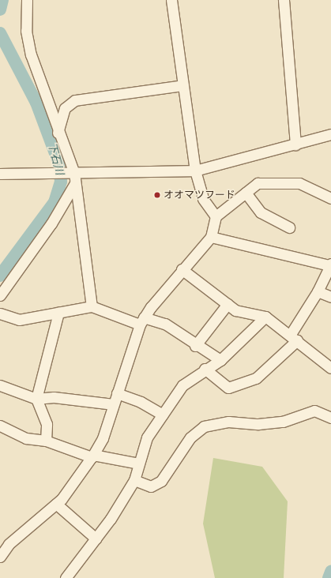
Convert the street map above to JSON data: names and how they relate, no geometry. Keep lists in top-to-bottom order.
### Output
{
  "water": ["下石川"],
  "places": ["オオマツフード"]
}
